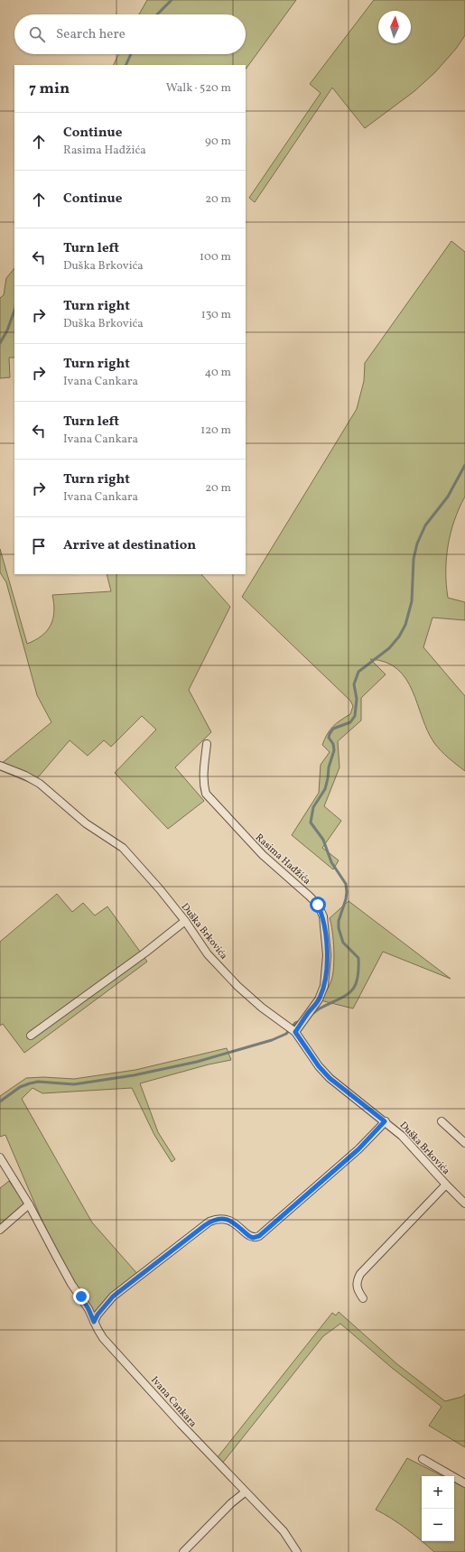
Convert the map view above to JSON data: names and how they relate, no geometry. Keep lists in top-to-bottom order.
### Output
{
  "streets": {
    "street": ["Rasima Hađžića", "Duška Brkovića", "Ivana Cankara"]
  },
  "crossings": [
    ["Rasima Hađžića", "Duška Brkovića"],
    ["Duška Brkovića", "Ivana Cankara"]
  ],
  "north": "top",
  "page": {
    "search": "Search here",
    "heading": ["7 min", "Walk · 520 m"],
    "list": [
      ["Continue", "Rasima Hađžića", "90 m"],
      ["Continue", "20 m"],
      ["Turn left", "Duška Brkovića", "100 m"],
      ["Turn right", "Duška Brkovića", "130 m"],
      ["Turn right", "Ivana Cankara", "40 m"],
      ["Turn left", "Ivana Cankara", "120 m"],
      ["Turn right", "Ivana Cankara", "20 m"],
      "Arrive at destination"
    ],
    "map_buttons": ["+", "−"]
  }
}
